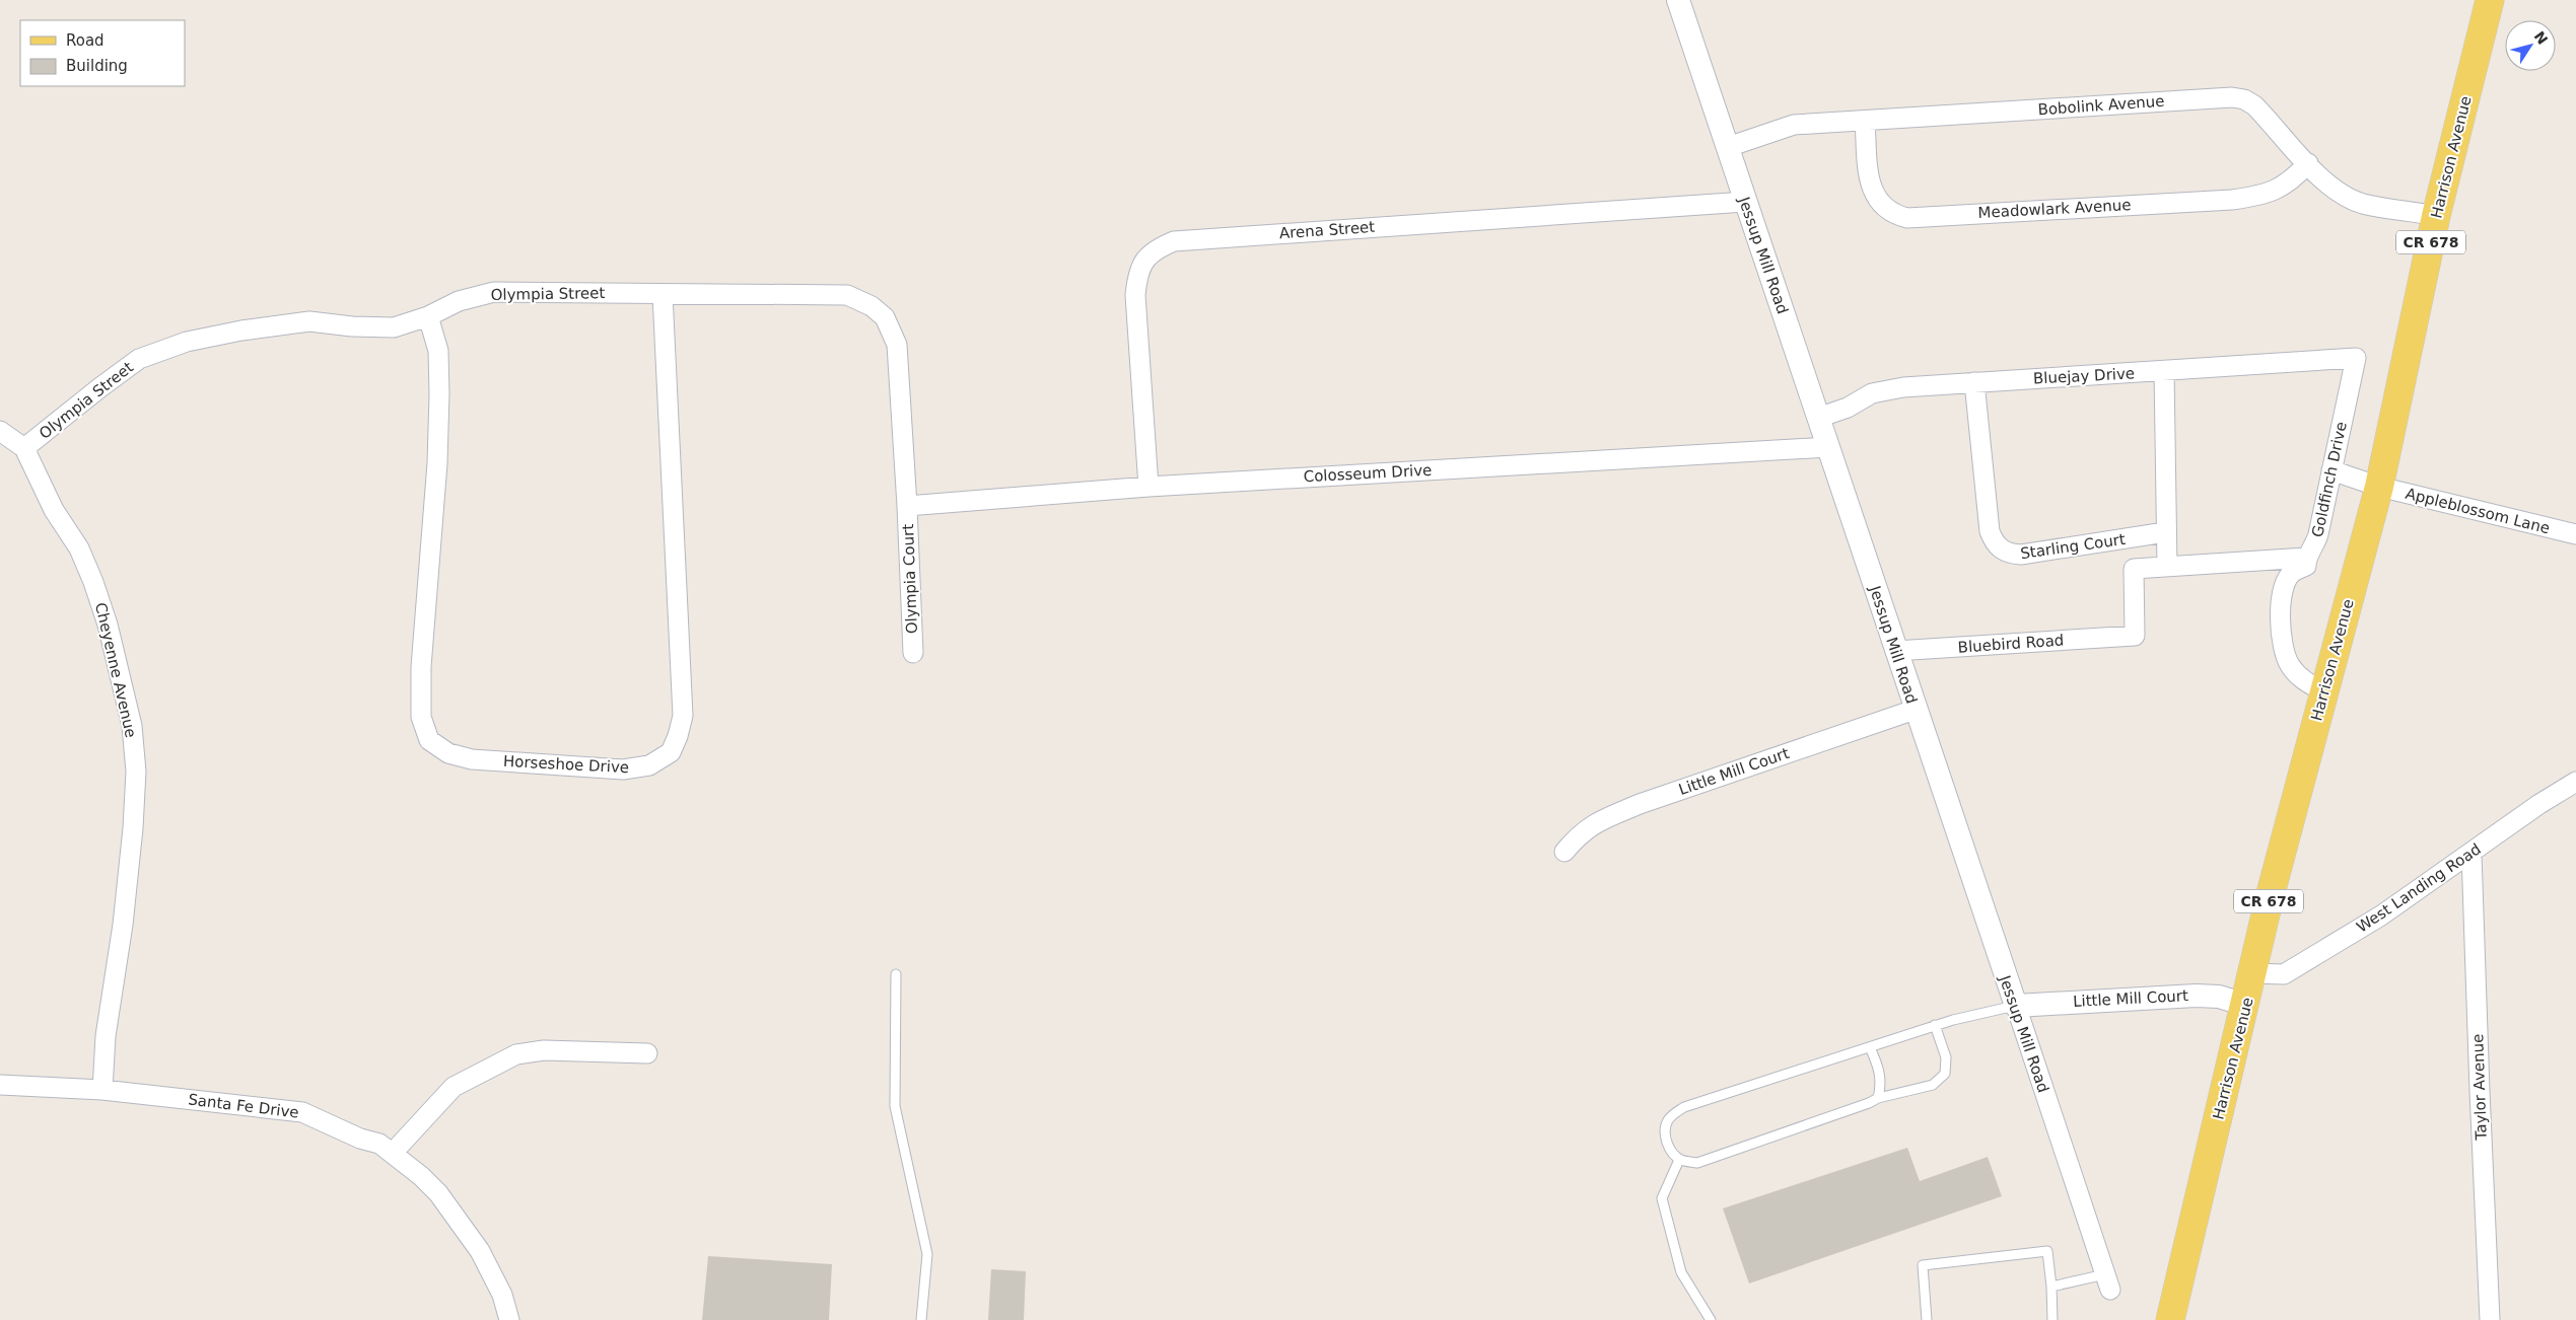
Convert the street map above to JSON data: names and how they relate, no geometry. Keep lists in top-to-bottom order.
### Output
{
  "streets": {
    "main road": ["Harrison Avenue", "CR 678"],
    "street": [
      "Bobolink Avenue",
      "Meadowlark Avenue",
      "Arena Street",
      "Jessup Mill Road",
      "Olympia Street",
      "Bluejay Drive",
      "Colosseum Drive",
      "Goldfinch Drive",
      "Appleblossom Lane",
      "Starling Court",
      "Olympia Court",
      "Bluebird Road",
      "Cheyenne Avenue",
      "Horseshoe Drive",
      "Little Mill Court",
      "West Landing Road",
      "Taylor Avenue",
      "Santa Fe Drive"
    ]
  },
  "crossings": [
    ["Bobolink Avenue", "Harrison Avenue"],
    ["Bobolink Avenue", "Meadowlark Avenue"],
    ["Bobolink Avenue", "Jessup Mill Road"],
    ["Harrison Avenue", "Goldfinch Drive"],
    ["Harrison Avenue", "Appleblossom Lane"],
    ["Harrison Avenue", "Little Mill Court"],
    ["Harrison Avenue", "West Landing Road"],
    ["Arena Street", "Jessup Mill Road"],
    ["Arena Street", "Colosseum Drive"],
    ["Jessup Mill Road", "Bluejay Drive"],
    ["Jessup Mill Road", "Colosseum Drive"],
    ["Jessup Mill Road", "Bluebird Road"],
    ["Jessup Mill Road", "Little Mill Court"],
    ["Olympia Street", "Colosseum Drive"],
    ["Olympia Street", "Olympia Court"],
    ["Olympia Street", "Cheyenne Avenue"],
    ["Olympia Street", "Horseshoe Drive"],
    ["Bluejay Drive", "Goldfinch Drive"],
    ["Bluejay Drive", "Starling Court"],
    ["Colosseum Drive", "Olympia Court"],
    ["Goldfinch Drive", "Appleblossom Lane"],
    ["Goldfinch Drive", "Starling Court"],
    ["Starling Court", "Bluebird Road"],
    ["Cheyenne Avenue", "Santa Fe Drive"],
    ["West Landing Road", "Taylor Avenue"]
  ],
  "legend": ["Road", "Building"],
  "north": "top right"
}
